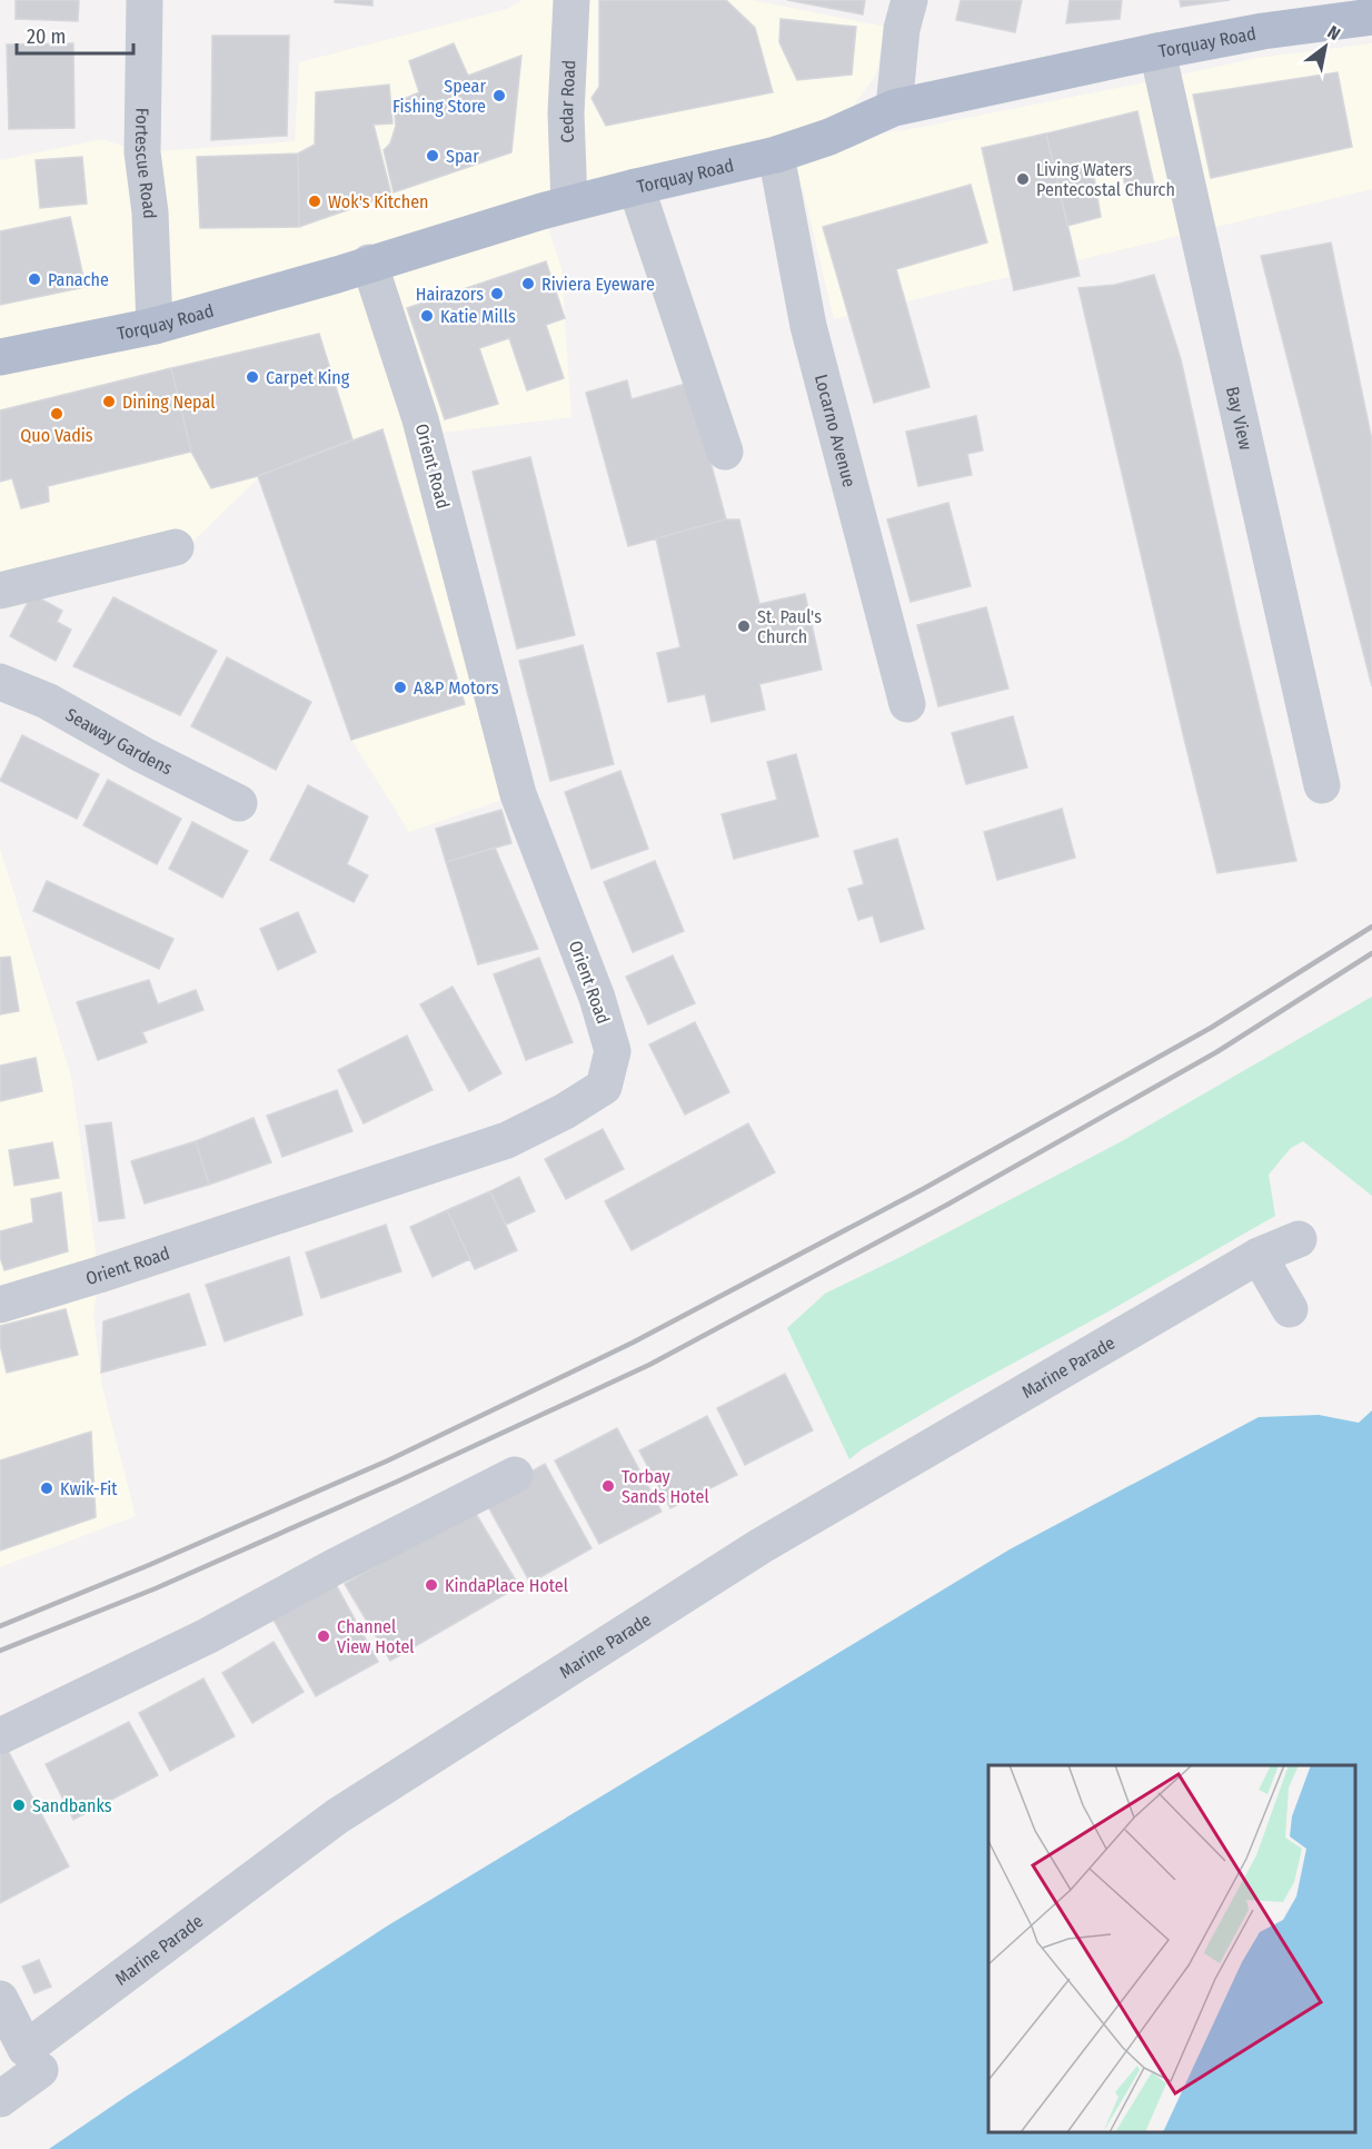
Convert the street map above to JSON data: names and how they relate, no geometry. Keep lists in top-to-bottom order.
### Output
{
  "streets": {
    "main road": ["Torquay Road"],
    "street": [
      "Cedar Road",
      "Fortescue Road",
      "Bay View",
      "Locarno Avenue",
      "Orient Road",
      "Seaway Gardens",
      "Marine Parade"
    ]
  },
  "crossings": [
    ["Torquay Road", "Cedar Road"],
    ["Torquay Road", "Fortescue Road"],
    ["Torquay Road", "Bay View"],
    ["Torquay Road", "Locarno Avenue"],
    ["Torquay Road", "Orient Road"]
  ],
  "places": [
    "Spear Fishing Store",
    "Spar",
    "Living Waters Pentecostal Church",
    "Wok's Kitchen",
    "Panache",
    "Riviera Eyeware",
    "Hairazors",
    "Katie Mills",
    "Carpet King",
    "Dining Nepal",
    "Quo Vadis",
    "St. Paul's Church",
    "A&P Motors",
    "Torbay Sands Hotel",
    "Kwik-Fit",
    "KindaPlace Hotel",
    "Channel View Hotel",
    "Sandbanks"
  ],
  "scale_bar": "20 m",
  "north": "top right"
}
